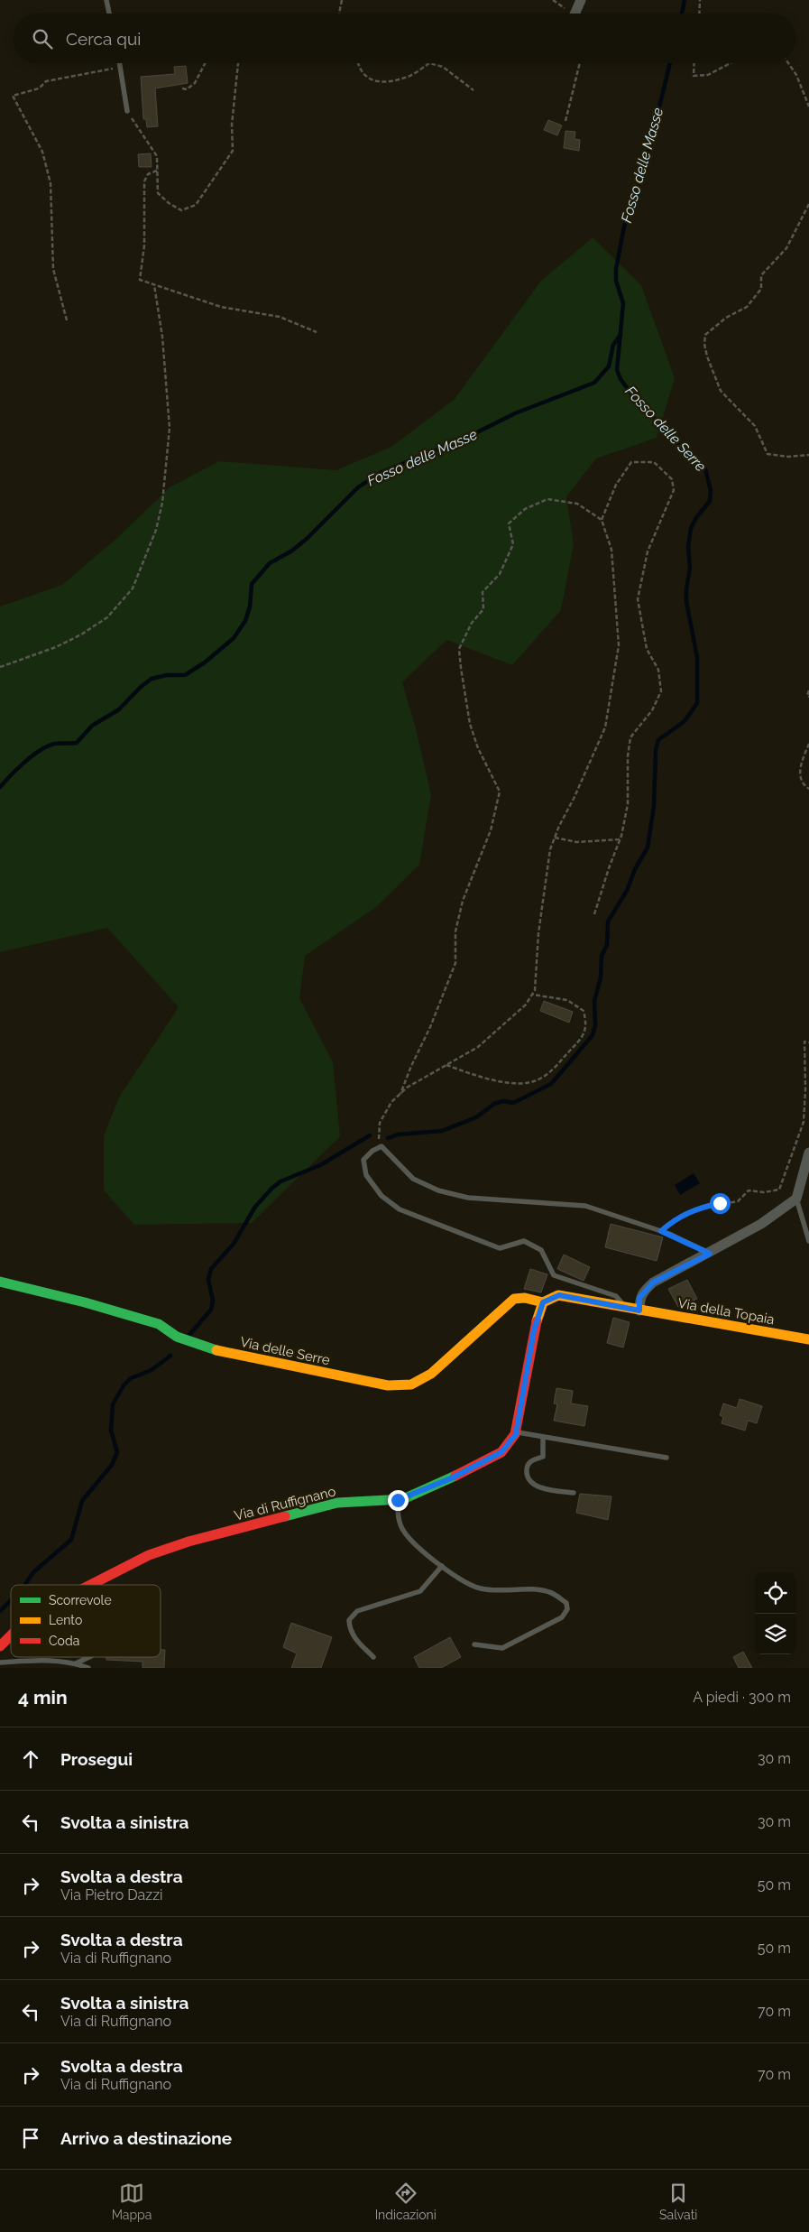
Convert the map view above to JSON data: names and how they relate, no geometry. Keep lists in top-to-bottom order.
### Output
{
  "streets": {
    "street": ["Via della Topaia", "Via delle Serre", "Via di Ruffignano"]
  },
  "crossings": [
    ["Via delle Serre", "Via di Ruffignano"]
  ],
  "water": ["Fosso delle Masse", "Fosso delle Serre"],
  "legend": ["Scorrevole", "Lento", "Coda"],
  "page": {
    "search": "Cerca qui",
    "heading": ["4 min", "A piedi · 300 m"],
    "list": [
      ["Prosegui", "30 m"],
      ["Svolta a sinistra", "30 m"],
      ["Svolta a destra", "Via Pietro Dazzi", "50 m"],
      ["Svolta a destra", "Via di Ruffignano", "50 m"],
      ["Svolta a sinistra", "Via di Ruffignano", "70 m"],
      ["Svolta a destra", "Via di Ruffignano", "70 m"],
      "Arrivo a destinazione"
    ],
    "nav": ["Mappa", "Indicazioni", "Salvati"]
  }
}
